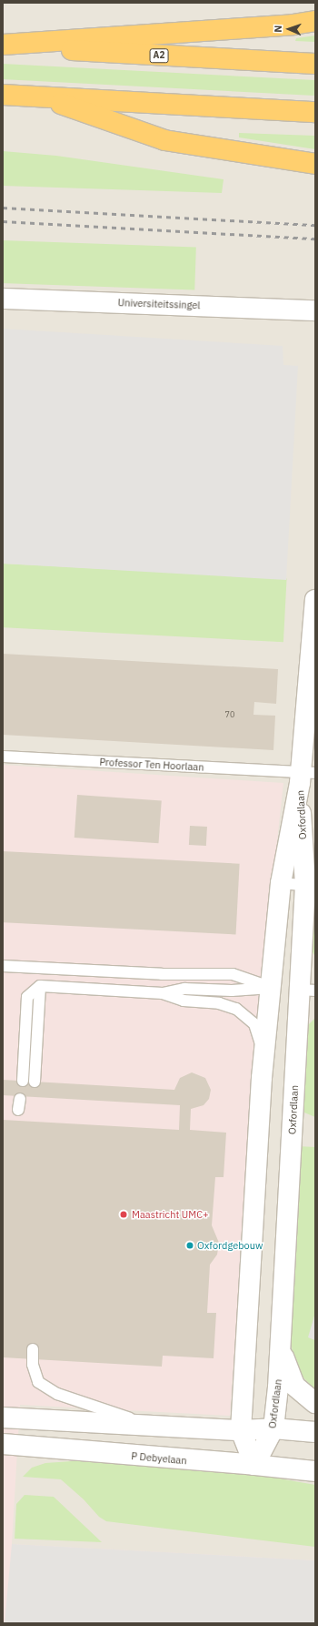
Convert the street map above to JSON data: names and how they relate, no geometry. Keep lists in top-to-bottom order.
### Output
{
  "streets": {
    "highway": ["A2"],
    "street": ["Universiteitssingel", "Oxfordlaan", "P Debyelaan"],
    "lane": ["Professor Ten Hoorlaan"]
  },
  "crossings": [
    ["Professor Ten Hoorlaan", "Oxfordlaan"],
    ["Oxfordlaan", "P Debyelaan"]
  ],
  "places": ["Maastricht UMC+", "Oxfordgebouw"],
  "house_numbers": ["70"],
  "north": "left"
}
